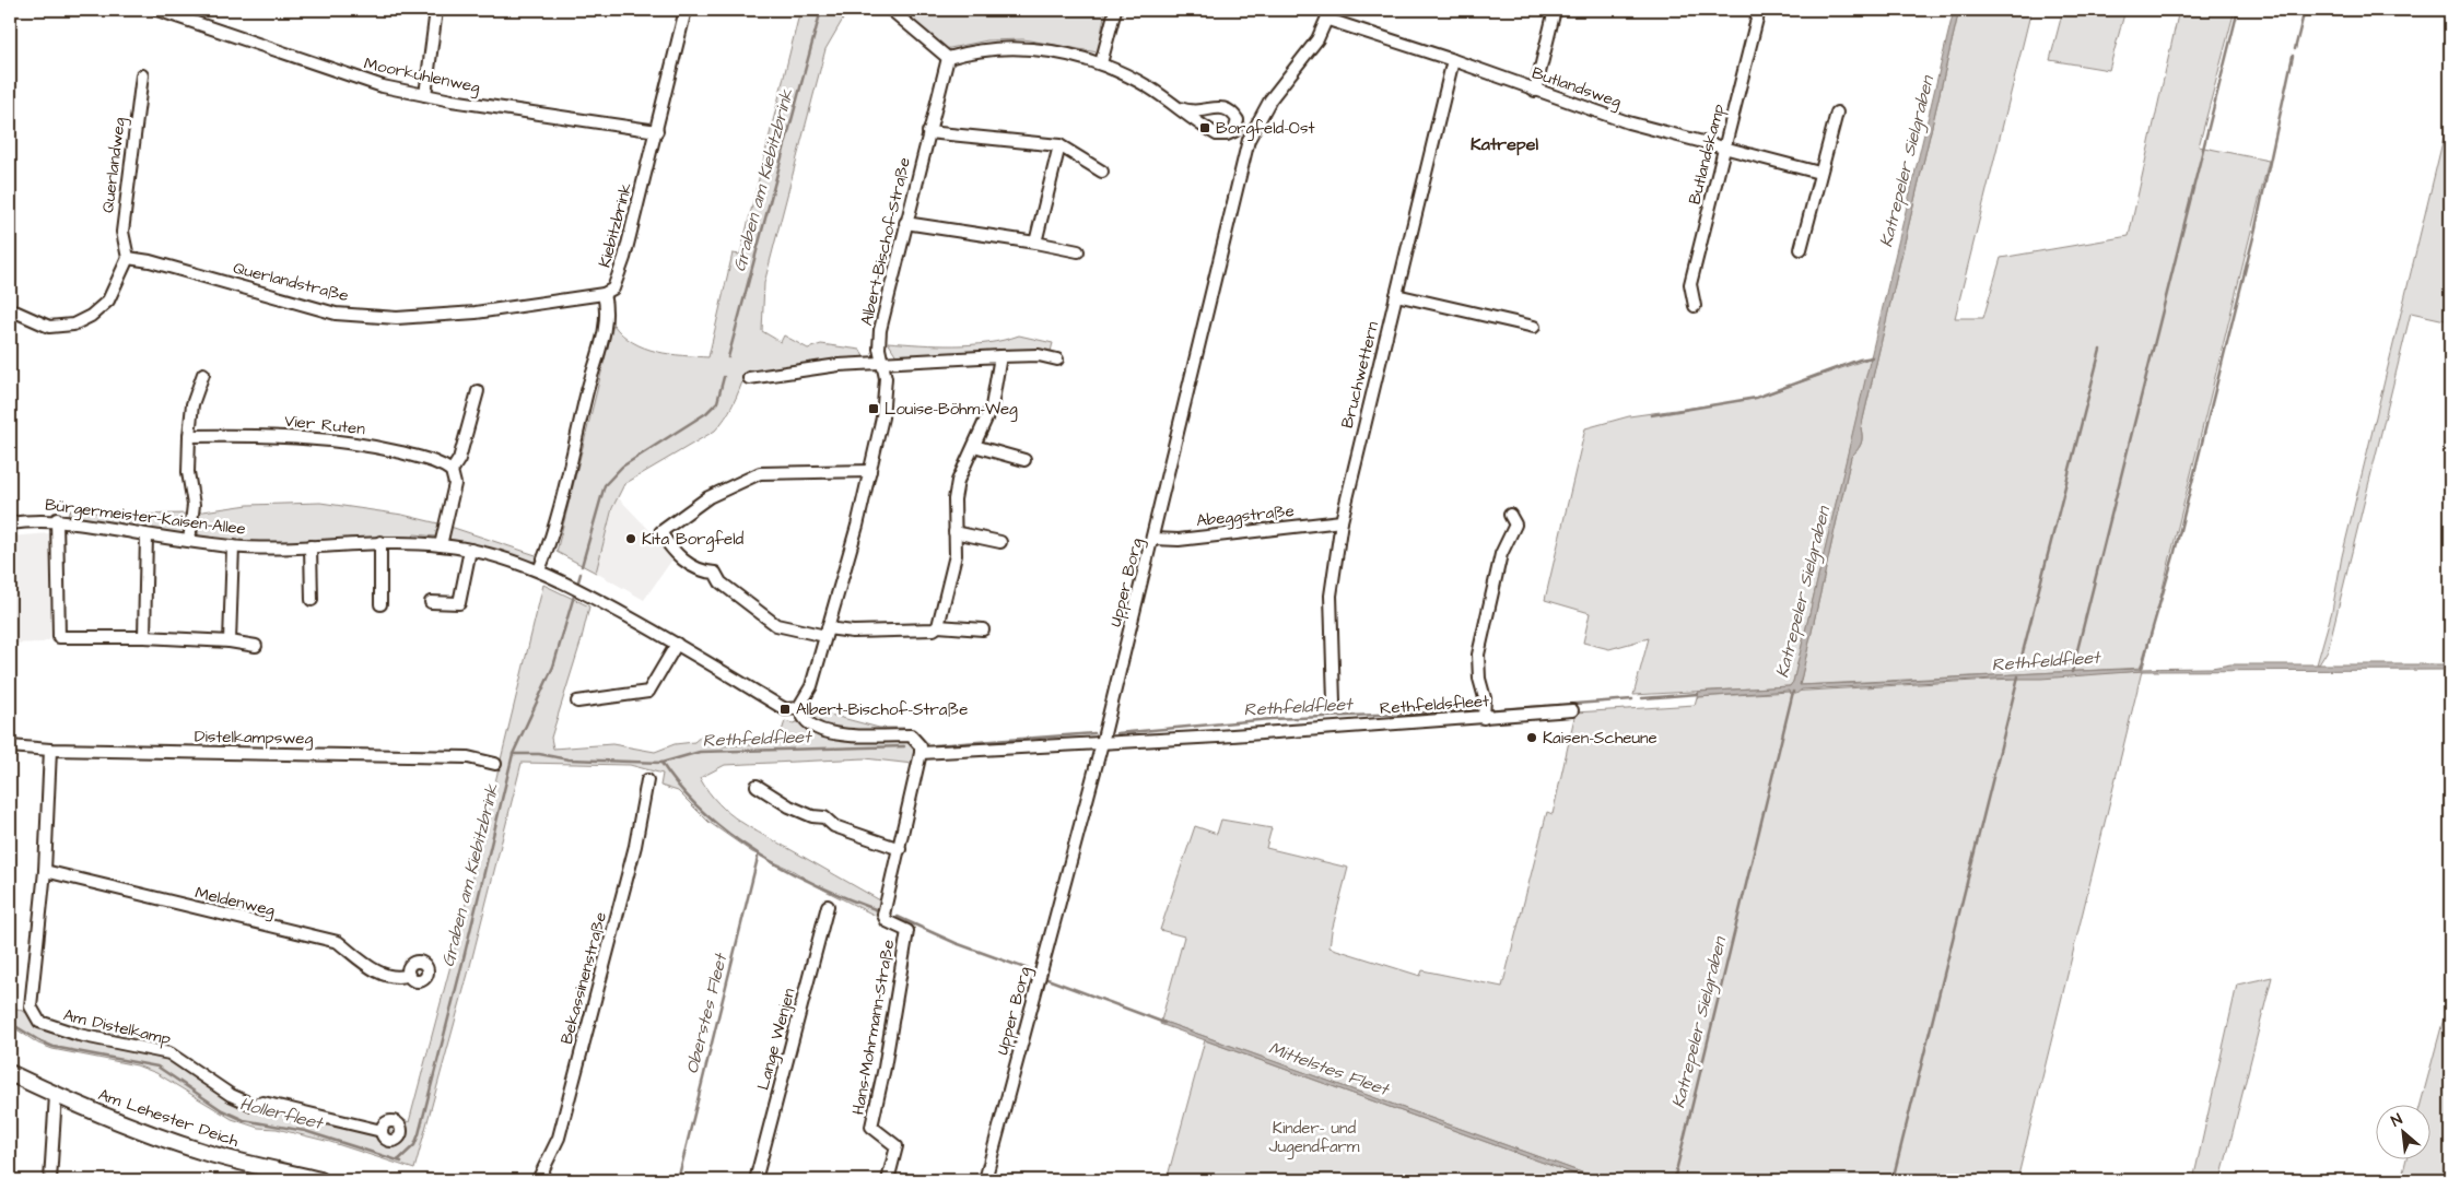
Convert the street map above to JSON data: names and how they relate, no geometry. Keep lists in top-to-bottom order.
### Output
{
  "streets": {
    "street": [
      "Moorkuhlenweg",
      "Butlandsweg",
      "Butlandskamp",
      "Querlandweg",
      "Kiebitzbrink",
      "Albert-Bischof-Straße",
      "Querlandstraße",
      "Bruchwettern",
      "Vier Ruten",
      "Abeggstraße",
      "Bürgermeister-Kaisen-Allee",
      "Upper Borg",
      "Rethfeldsfleet",
      "Distelkampsweg",
      "Meldenweg",
      "Bekassinenstraße",
      "Am Distelkamp",
      "Hans-Mohrmann-Straße",
      "Lange Wenjen",
      "Am Lehester Deich"
    ]
  },
  "crossings": [
    ["Moorkuhlenweg", "Kiebitzbrink"],
    ["Butlandsweg", "Butlandskamp"],
    ["Butlandsweg", "Bruchwettern"],
    ["Butlandsweg", "Upper Borg"],
    ["Querlandweg", "Querlandstraße"],
    ["Kiebitzbrink", "Querlandstraße"],
    ["Albert-Bischof-Straße", "Bürgermeister-Kaisen-Allee"],
    ["Bruchwettern", "Abeggstraße"],
    ["Abeggstraße", "Upper Borg"],
    ["Upper Borg", "Rethfeldsfleet"],
    ["Distelkampsweg", "Am Distelkamp"],
    ["Meldenweg", "Am Distelkamp"]
  ],
  "districts": ["Katrepel"],
  "water": [
    "Katrepeler Sielgraben",
    "Graben am Kiebitzbrink",
    "Rethfeldfleet",
    "Oberstes Fleet",
    "Mittelstes Fleet",
    "Hollerfleet"
  ],
  "parks": ["Kinder- und Jugendfarm"],
  "places": {
    "transit": ["Borgfeld-Ost", "Louise-Böhm-Weg", "Albert-Bischof-Straße"],
    "other": ["Kita Borgfeld", "Kaisen-Scheune"]
  },
  "north": "top left"
}
